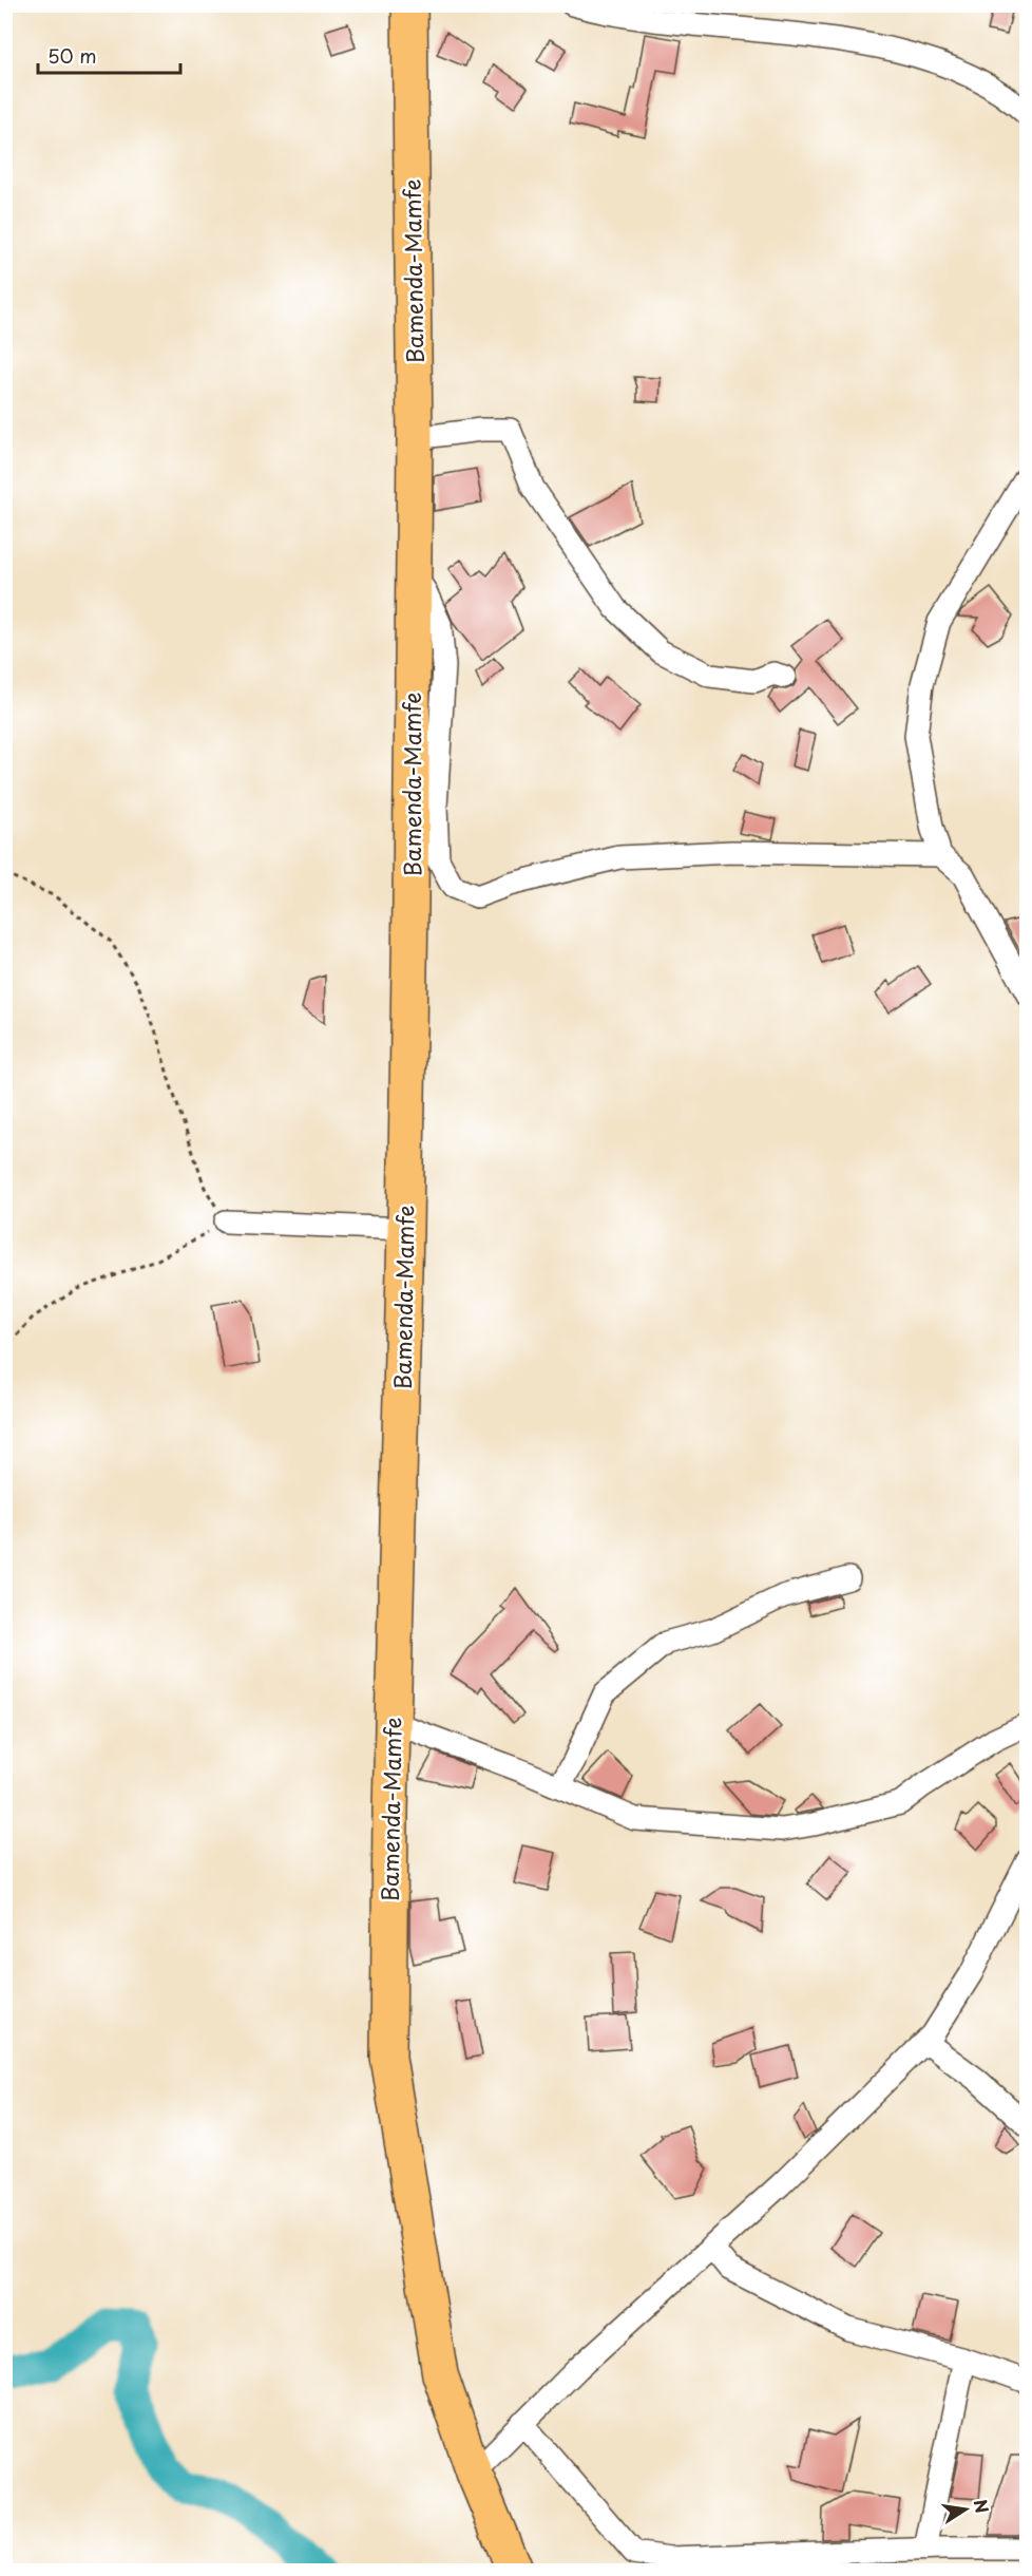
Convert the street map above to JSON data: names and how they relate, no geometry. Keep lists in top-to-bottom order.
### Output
{
  "streets": {
    "highway": ["Bamenda-Mamfe"]
  },
  "scale_bar": "50 m",
  "north": "right"
}
